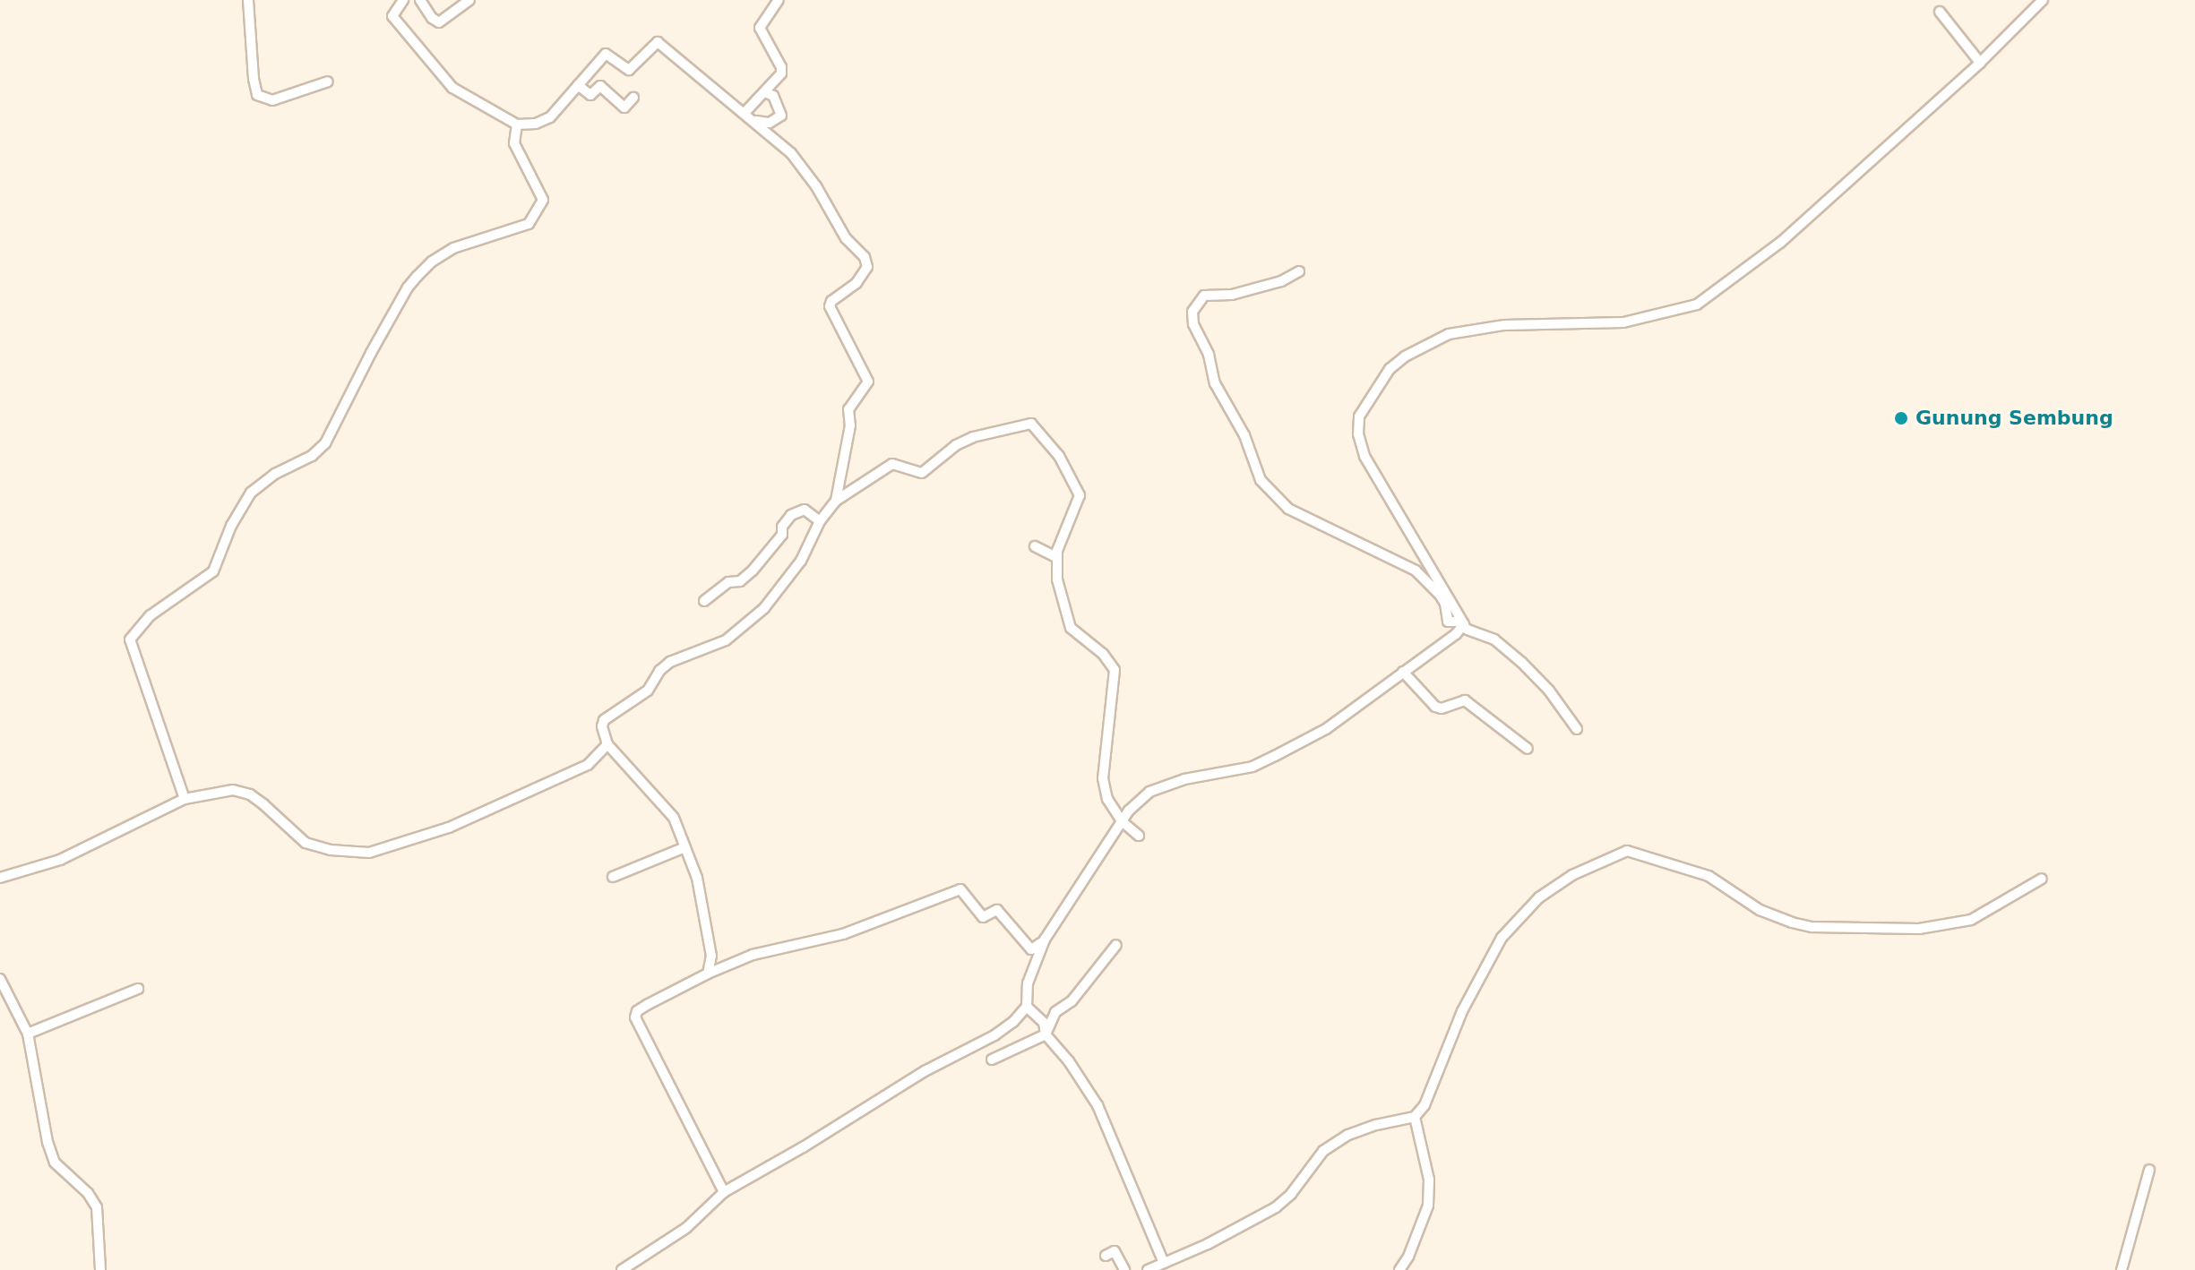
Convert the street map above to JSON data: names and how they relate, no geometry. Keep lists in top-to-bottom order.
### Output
{
  "places": ["Gunung Sembung"]
}
